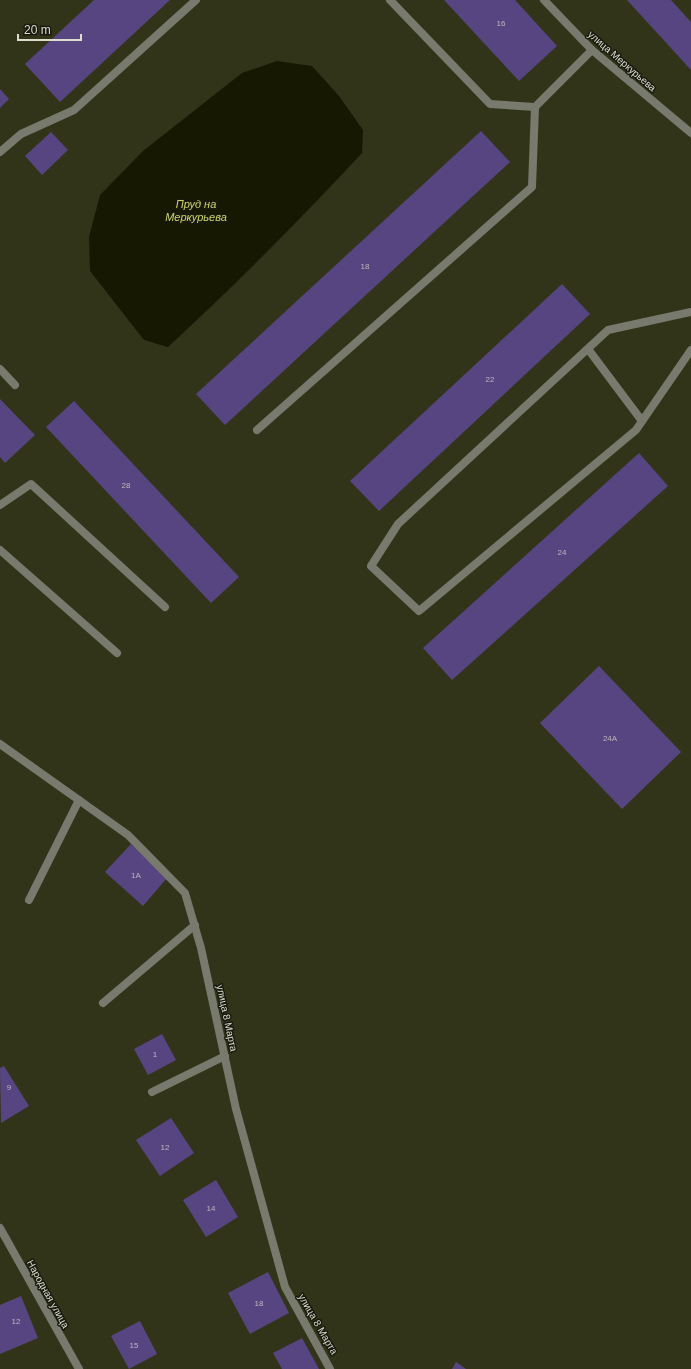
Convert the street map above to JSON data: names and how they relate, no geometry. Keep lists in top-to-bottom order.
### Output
{
  "streets": {
    "street": ["улица Меркурьева", "улица 8 Марта", "Народная улица"]
  },
  "water": ["Пруд на Меркурьева"],
  "house_numbers": [
    "16",
    "18",
    "22",
    "28",
    "24",
    "24А",
    "1А",
    "1",
    "9",
    "12",
    "14",
    "18",
    "12",
    "15"
  ],
  "scale_bar": "20 m"
}
